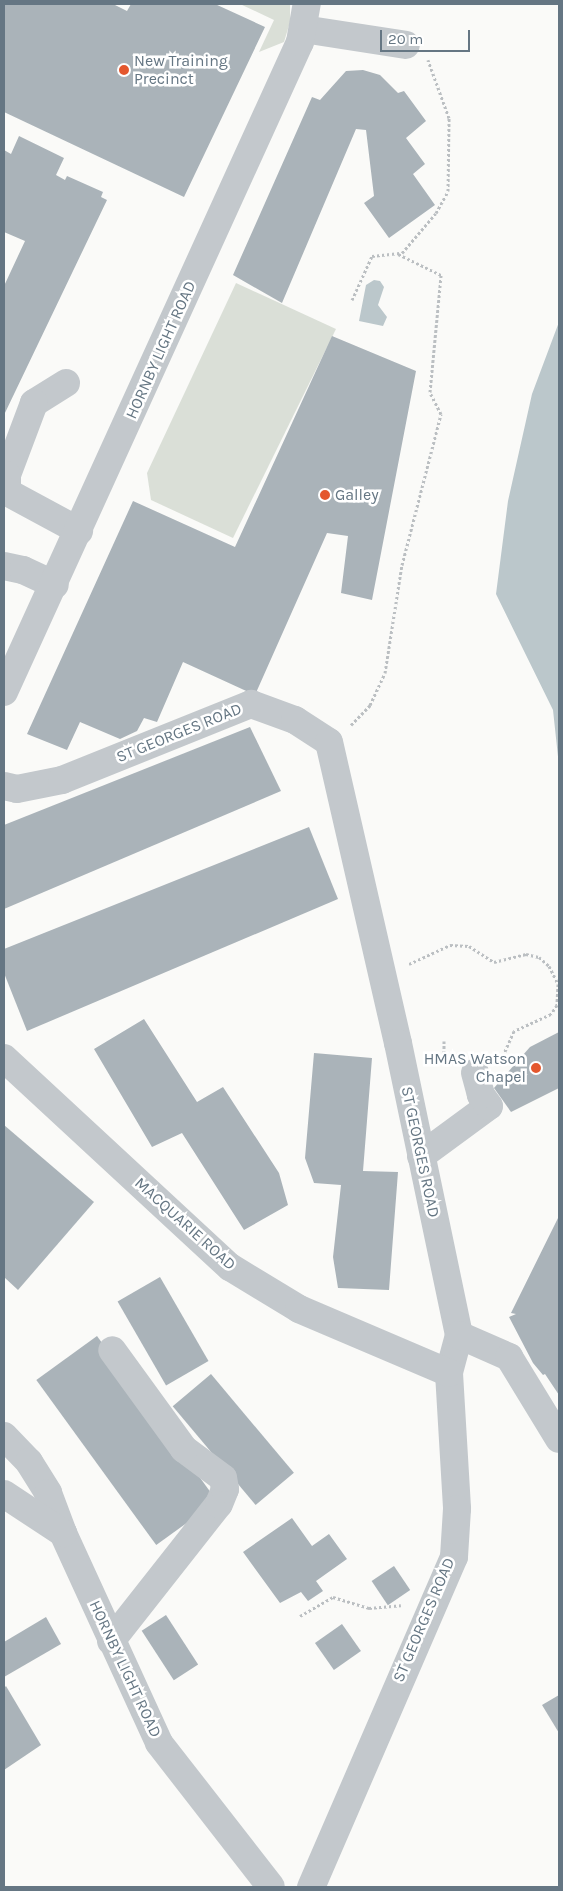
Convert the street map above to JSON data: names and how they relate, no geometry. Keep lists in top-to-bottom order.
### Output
{
  "streets": {
    "lane": ["HORNBY LIGHT ROAD", "ST GEORGES ROAD", "MACQUARIE ROAD"]
  },
  "crossings": [
    ["ST GEORGES ROAD", "MACQUARIE ROAD"]
  ],
  "places": ["New Training Precinct", "Galley", "HMAS Watson Chapel"],
  "scale_bar": "20 m"
}
